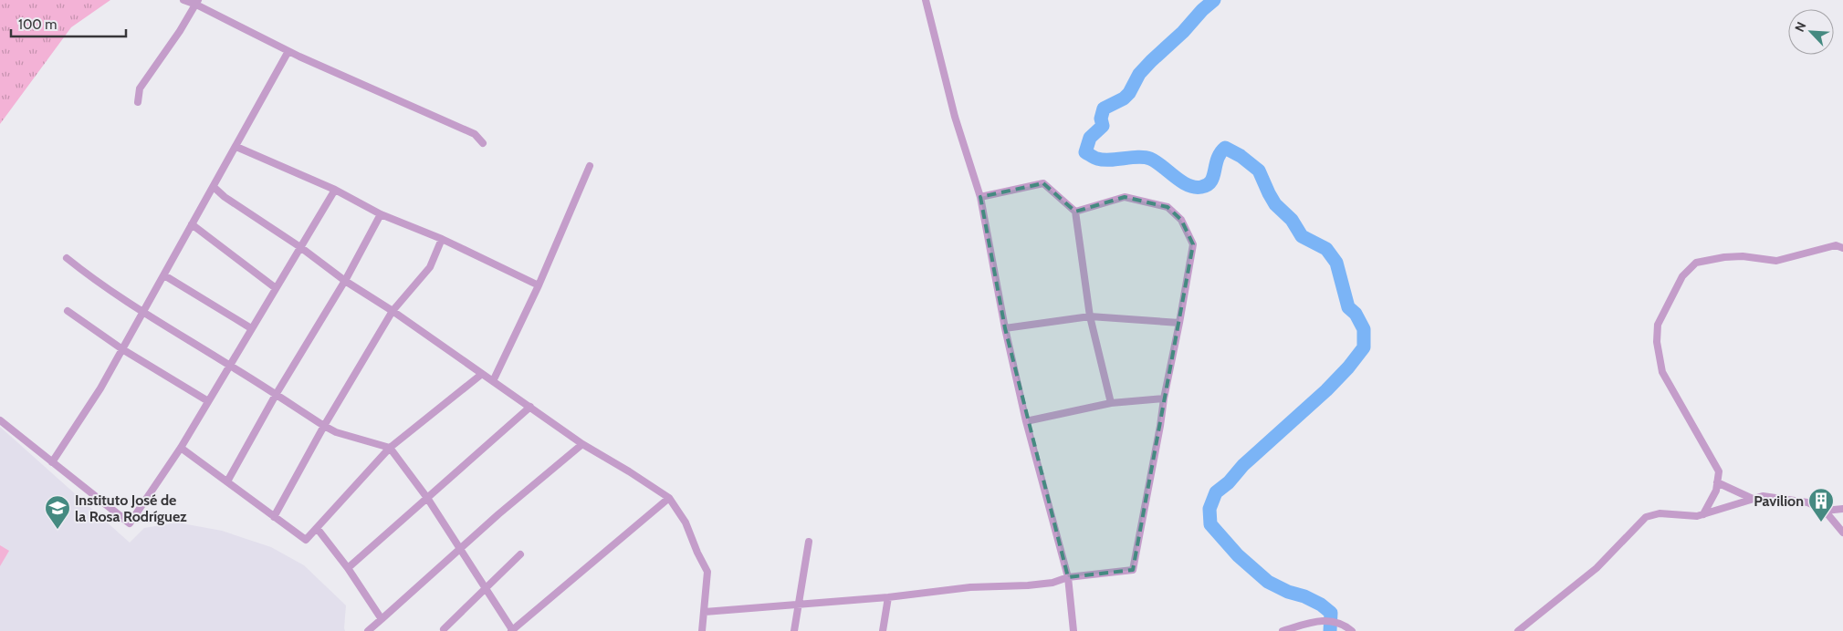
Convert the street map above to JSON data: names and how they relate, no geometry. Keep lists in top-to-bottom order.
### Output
{
  "places": {
    "building": ["Pavilion"],
    "school or university": ["Instituto José de la Rosa Rodríguez"]
  },
  "scale_bar": "100 m",
  "north": "top left"
}
